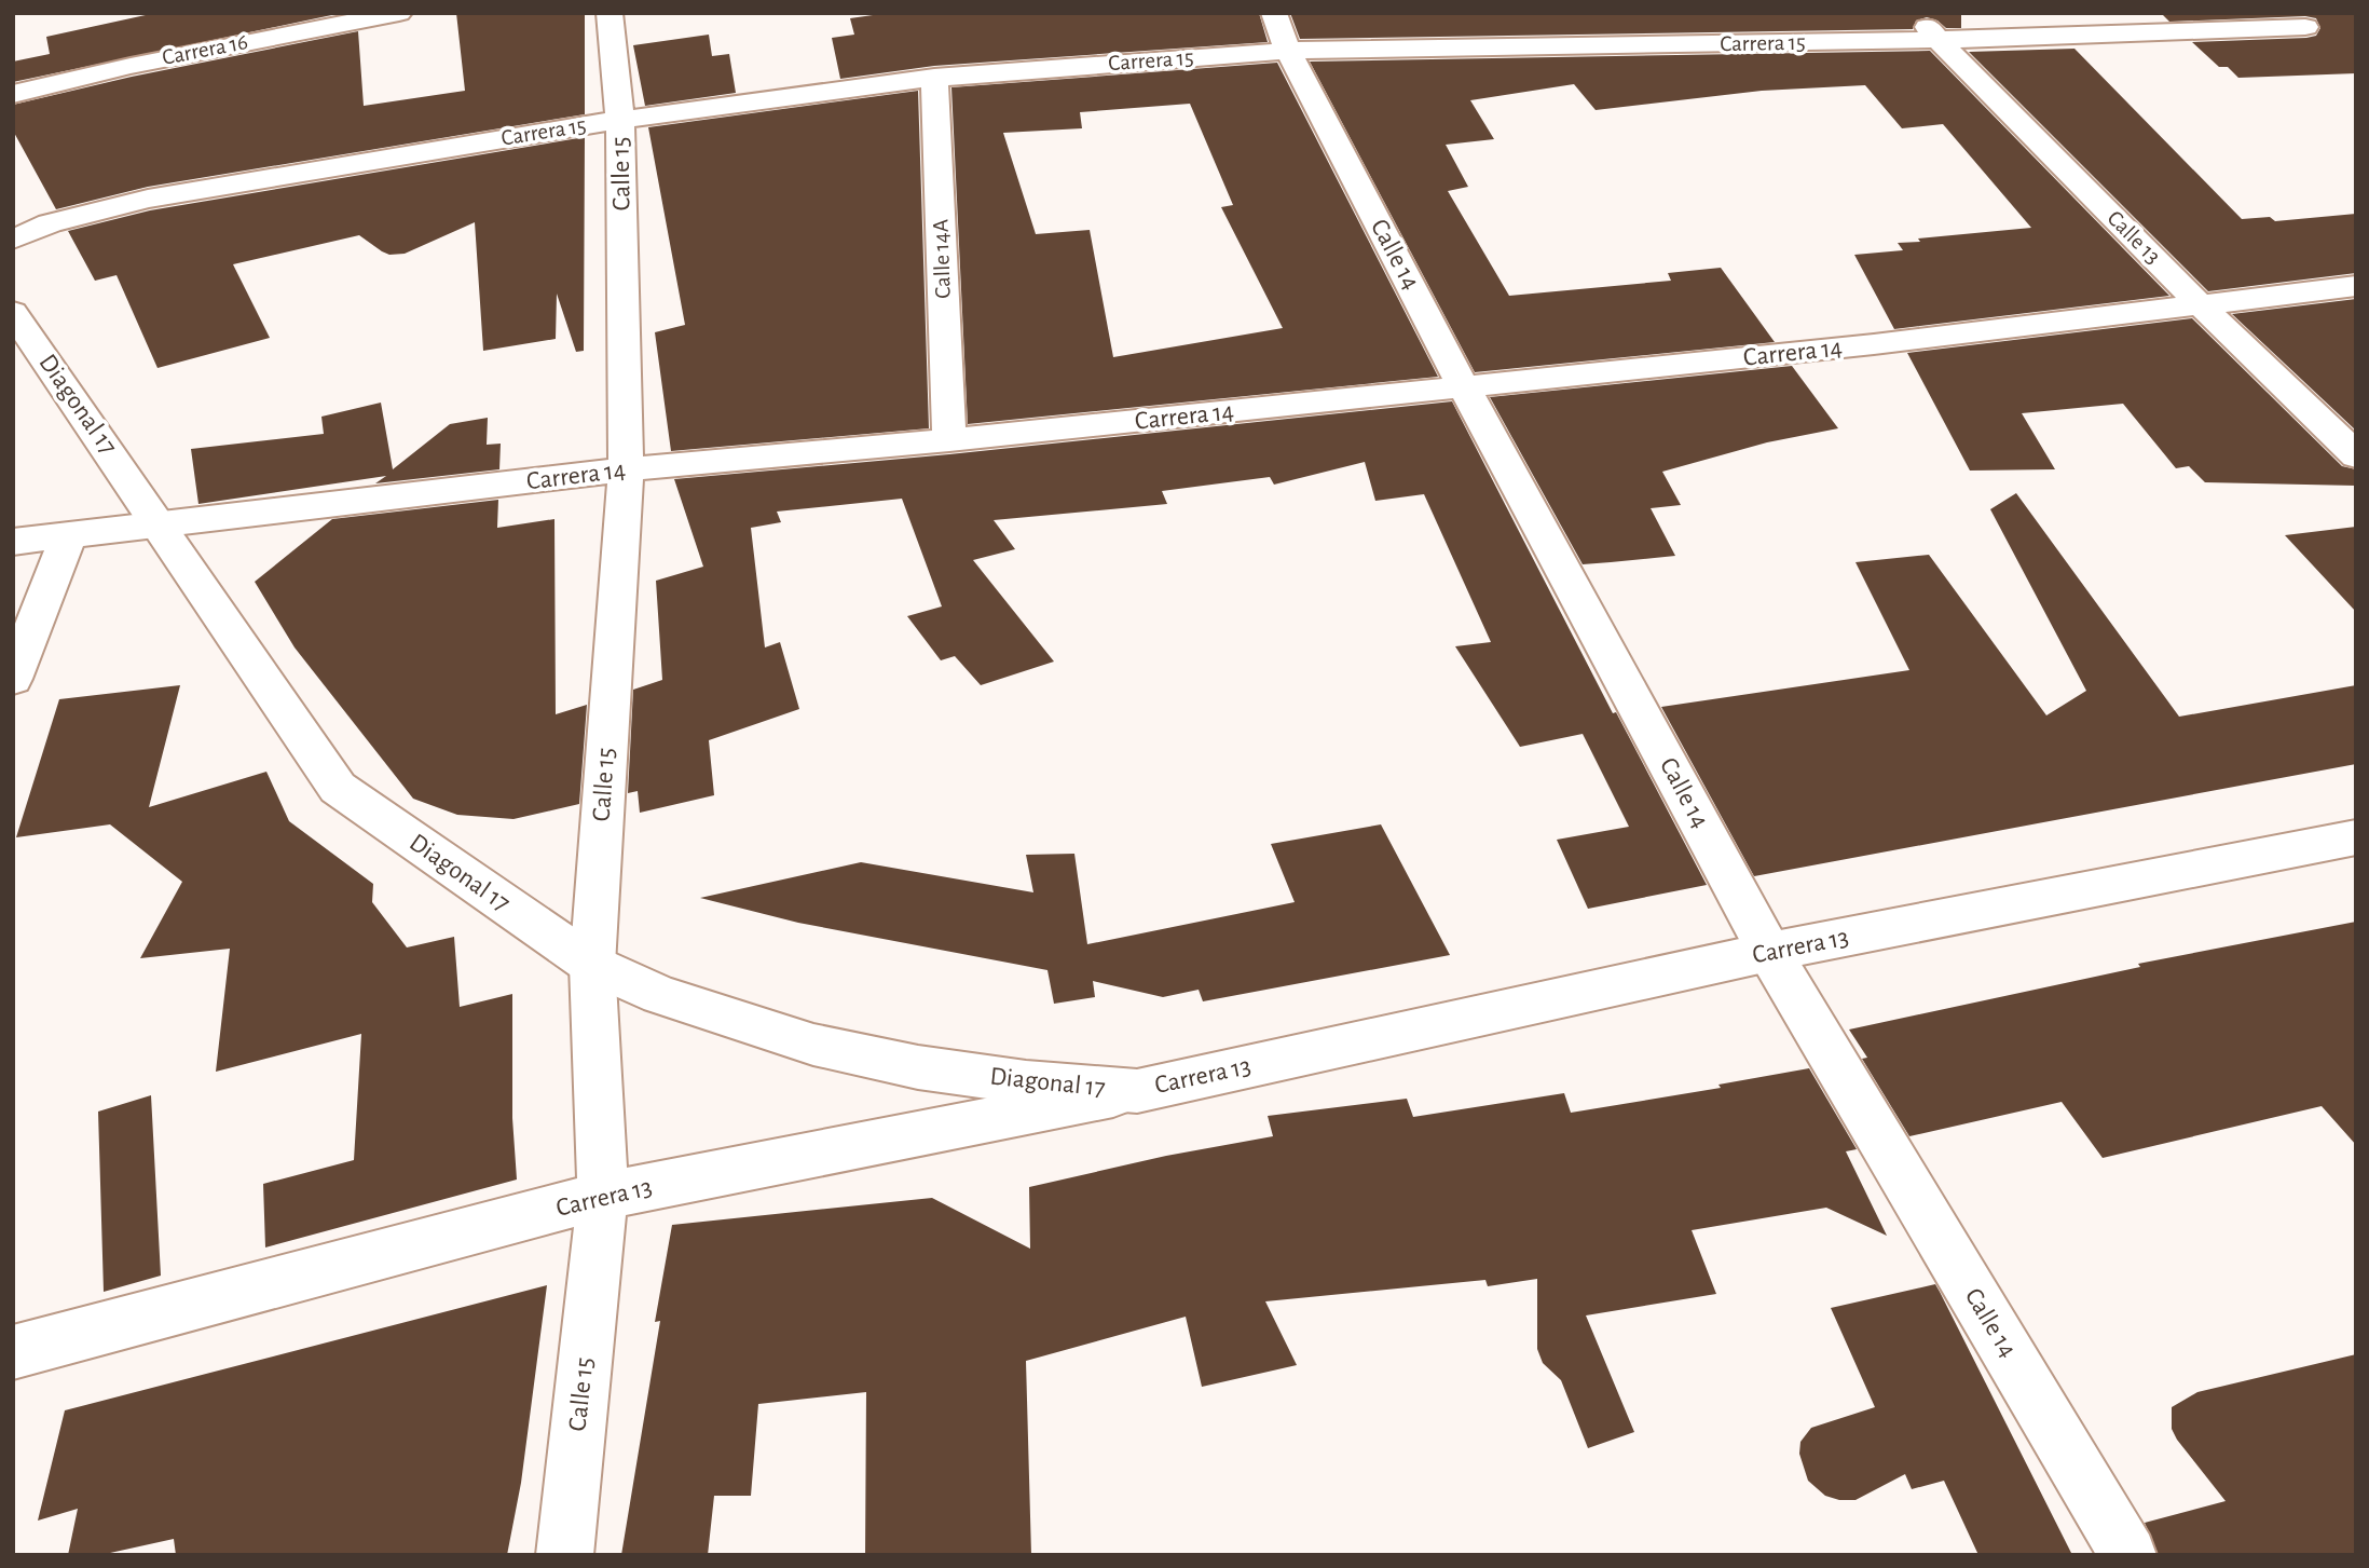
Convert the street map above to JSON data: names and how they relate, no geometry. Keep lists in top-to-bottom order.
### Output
{
  "streets": {
    "street": [
      "Carrera 15",
      "Carrera 16",
      "Calle 15",
      "Calle 13",
      "Calle 14",
      "Calle 14A",
      "Carrera 14",
      "Diagonal 17",
      "Carrera 13"
    ]
  },
  "crossings": [
    ["Carrera 15", "Calle 15"],
    ["Carrera 15", "Calle 13"],
    ["Carrera 15", "Calle 14"],
    ["Carrera 15", "Calle 14A"],
    ["Calle 15", "Carrera 14"],
    ["Calle 15", "Diagonal 17"],
    ["Calle 15", "Carrera 13"],
    ["Calle 13", "Carrera 14"],
    ["Calle 14", "Carrera 14"],
    ["Calle 14", "Carrera 13"],
    ["Calle 14A", "Carrera 14"],
    ["Carrera 14", "Diagonal 17"],
    ["Diagonal 17", "Carrera 13"]
  ]
}
